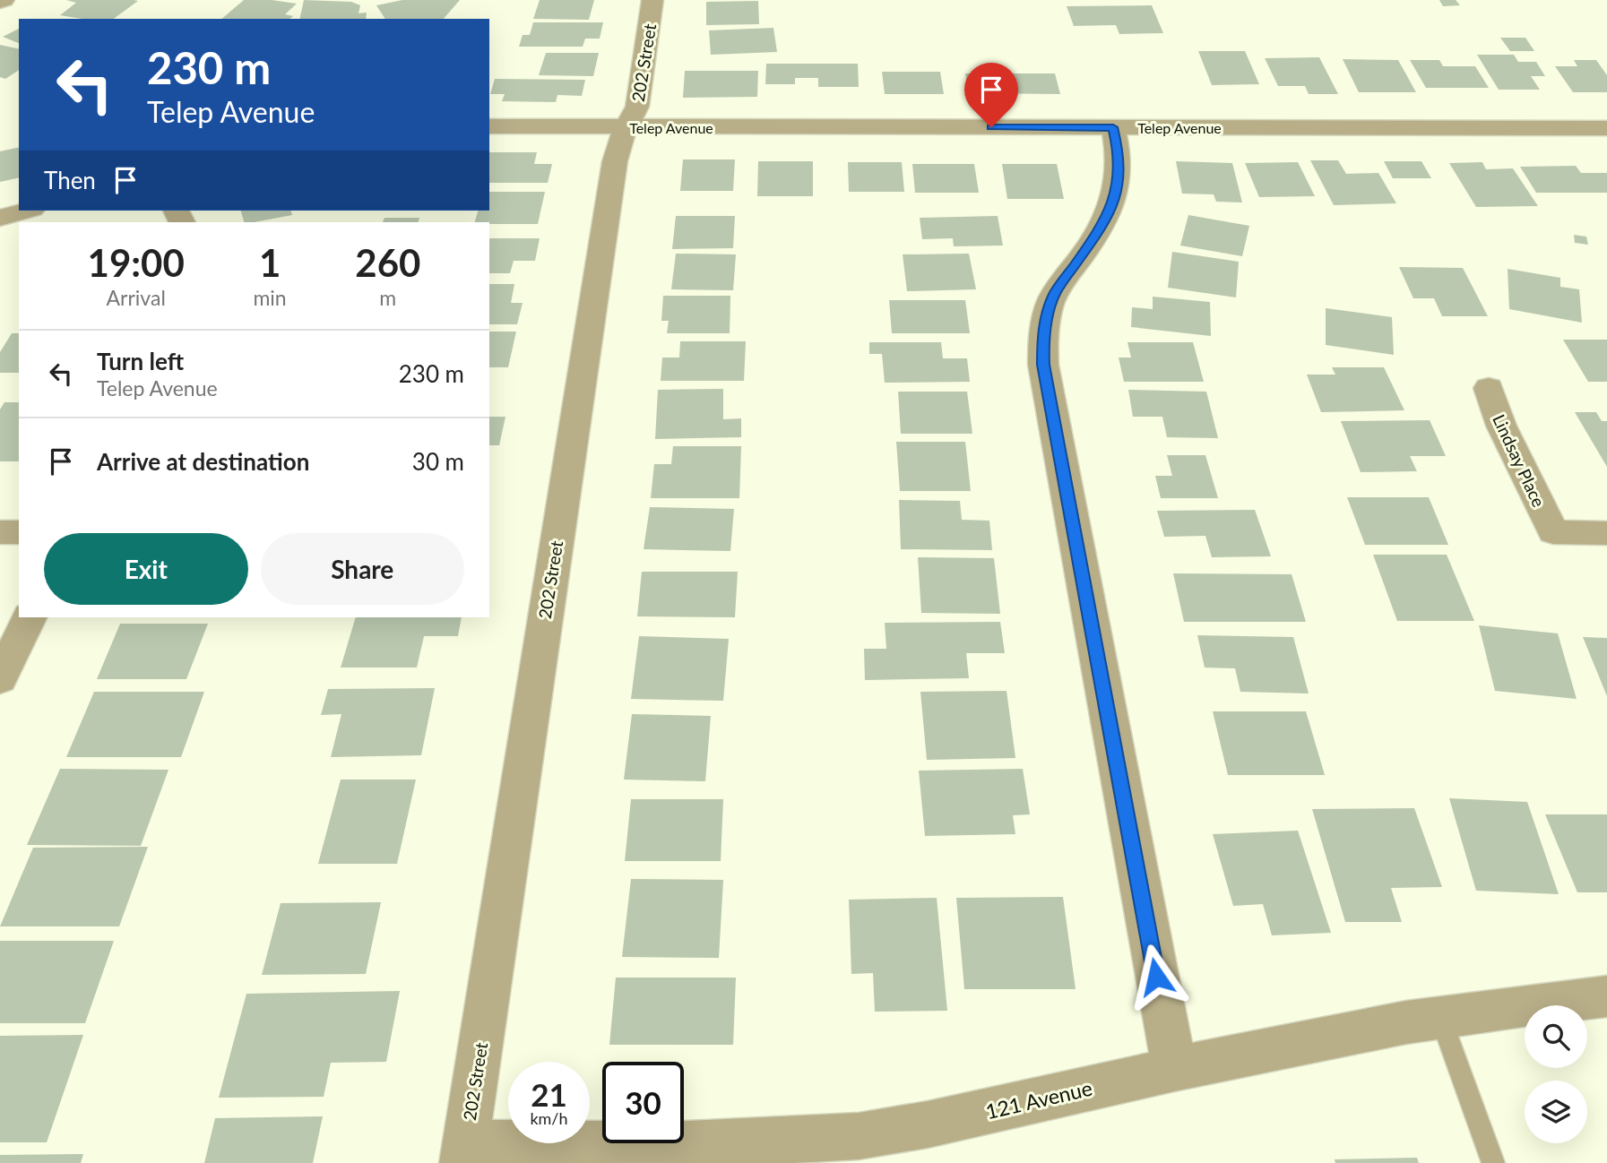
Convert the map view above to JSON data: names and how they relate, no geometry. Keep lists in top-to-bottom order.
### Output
{
  "streets": {
    "street": [
      "202 Street",
      "Telep Avenue",
      "Lindsay Place",
      "121 Avenue"
    ]
  },
  "crossings": [
    ["202 Street", "Telep Avenue"],
    ["202 Street", "121 Avenue"]
  ],
  "page": {
    "turn": ["230 m", "Telep Avenue"],
    "then": "Then",
    "eta": [
      "19:00",
      "Arrival",
      "1",
      "min",
      "260",
      "m"
    ],
    "list": [
      {
        "name": "Turn left",
        "note": "Telep Avenue",
        "value": "230 m"
      },
      {
        "name": "Arrive at destination",
        "value": "30 m"
      }
    ],
    "buttons": ["Exit", "Share"],
    "speed": "21 km/h",
    "limit": "30"
  }
}
